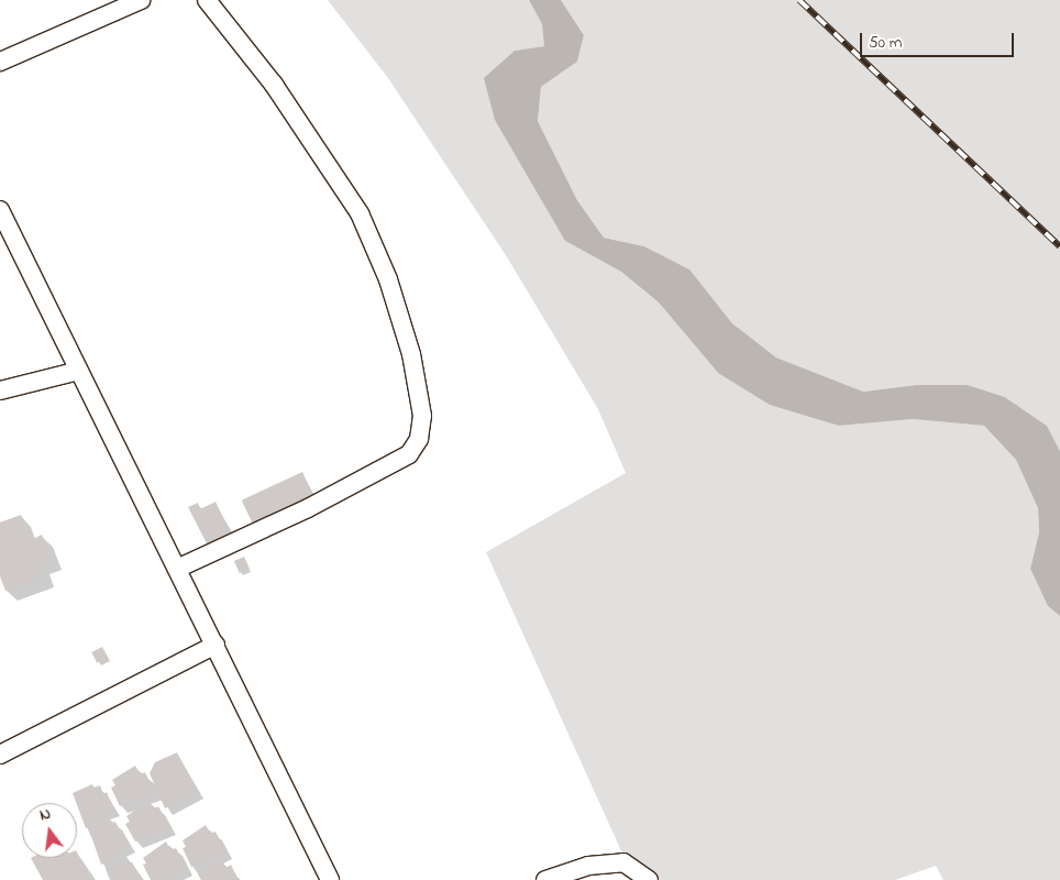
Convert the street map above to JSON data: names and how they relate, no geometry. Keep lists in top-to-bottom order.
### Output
{
  "scale_bar": "50 m",
  "north": "top"
}
